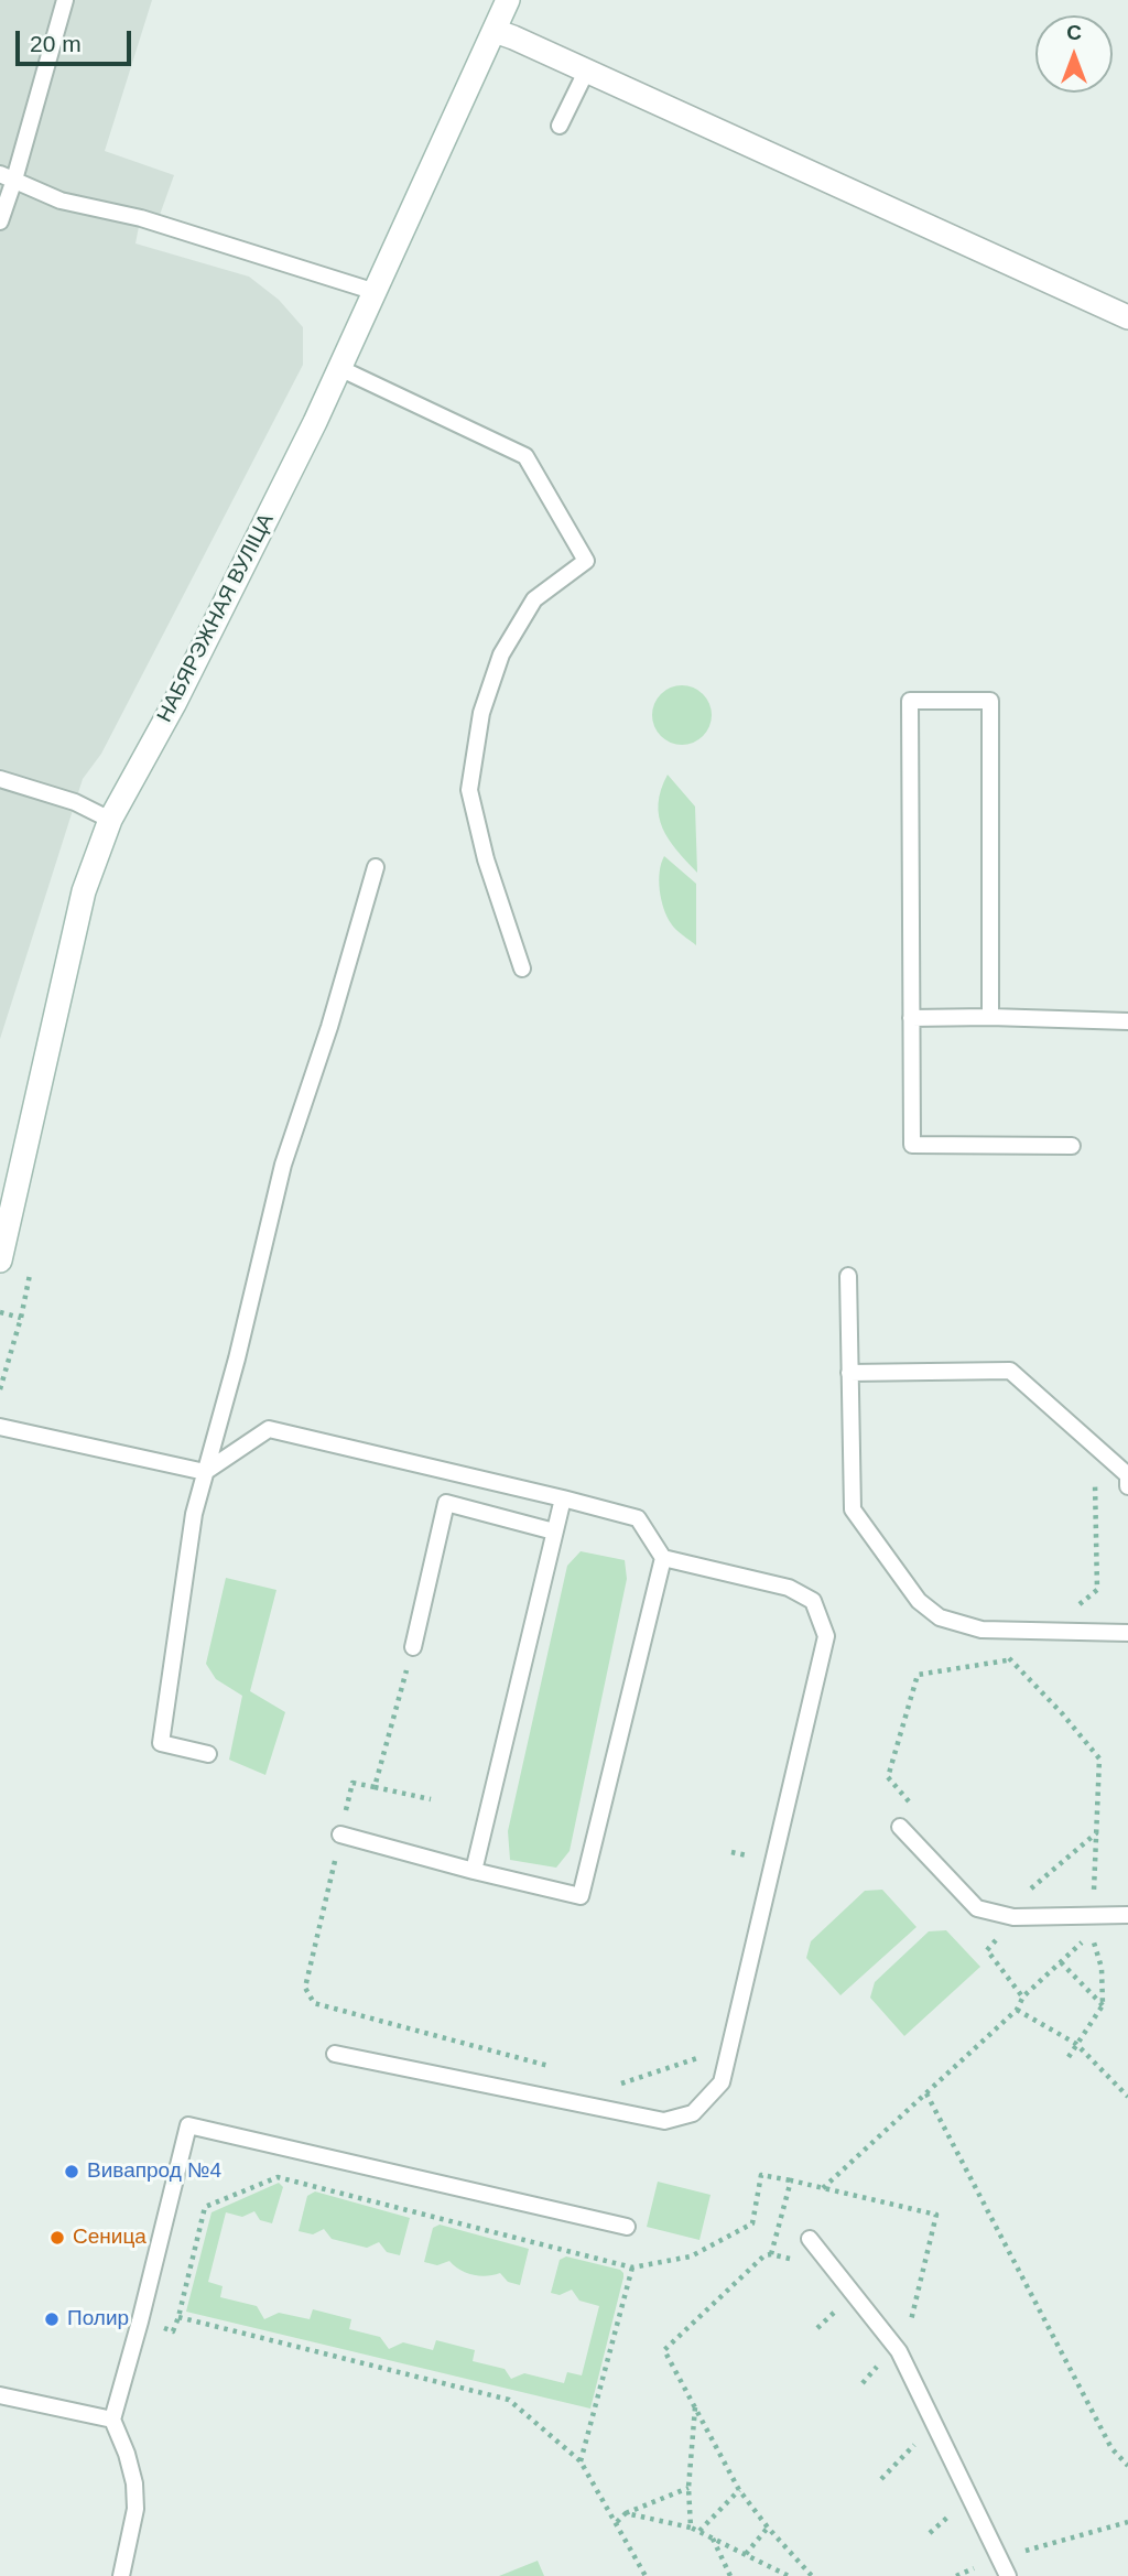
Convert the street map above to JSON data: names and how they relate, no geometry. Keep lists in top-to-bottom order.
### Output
{
  "streets": {
    "street": ["НАБЯРЭЖНАЯ ВУЛІЦА"]
  },
  "places": ["Вивапрод №4", "Сеница", "Полир"],
  "scale_bar": "20 m",
  "north": "top"
}
